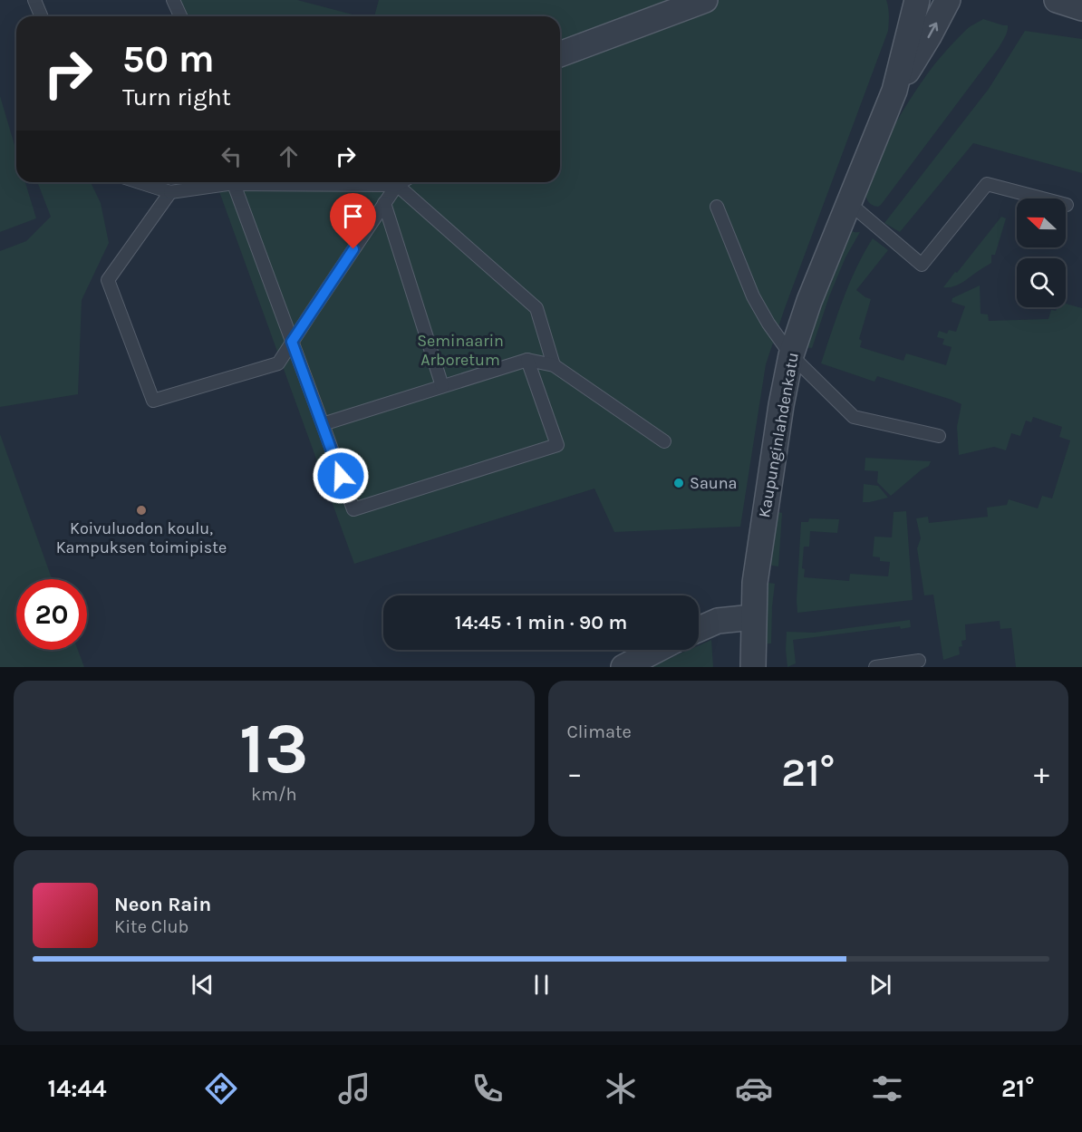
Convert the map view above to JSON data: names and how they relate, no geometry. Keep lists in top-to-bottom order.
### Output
{
  "streets": {
    "street": ["Kaupunginlahdenkatu"]
  },
  "parks": ["Seminaarin Arboretum"],
  "places": ["Sauna", "Koivuluodon koulu, Kampuksen toimipiste"],
  "north": "left",
  "page": {
    "turn": ["50 m", "Turn right"],
    "limit": "20",
    "trip": "14:45 · 1 min · 90 m",
    "tile": [
      ["13", "km/h"],
      "Climate"
    ],
    "heat": ["−", "21°", "+"],
    "song": ["Neon Rain", "Kite Club"],
    "tabs": ["14:44", "21°"]
  }
}
